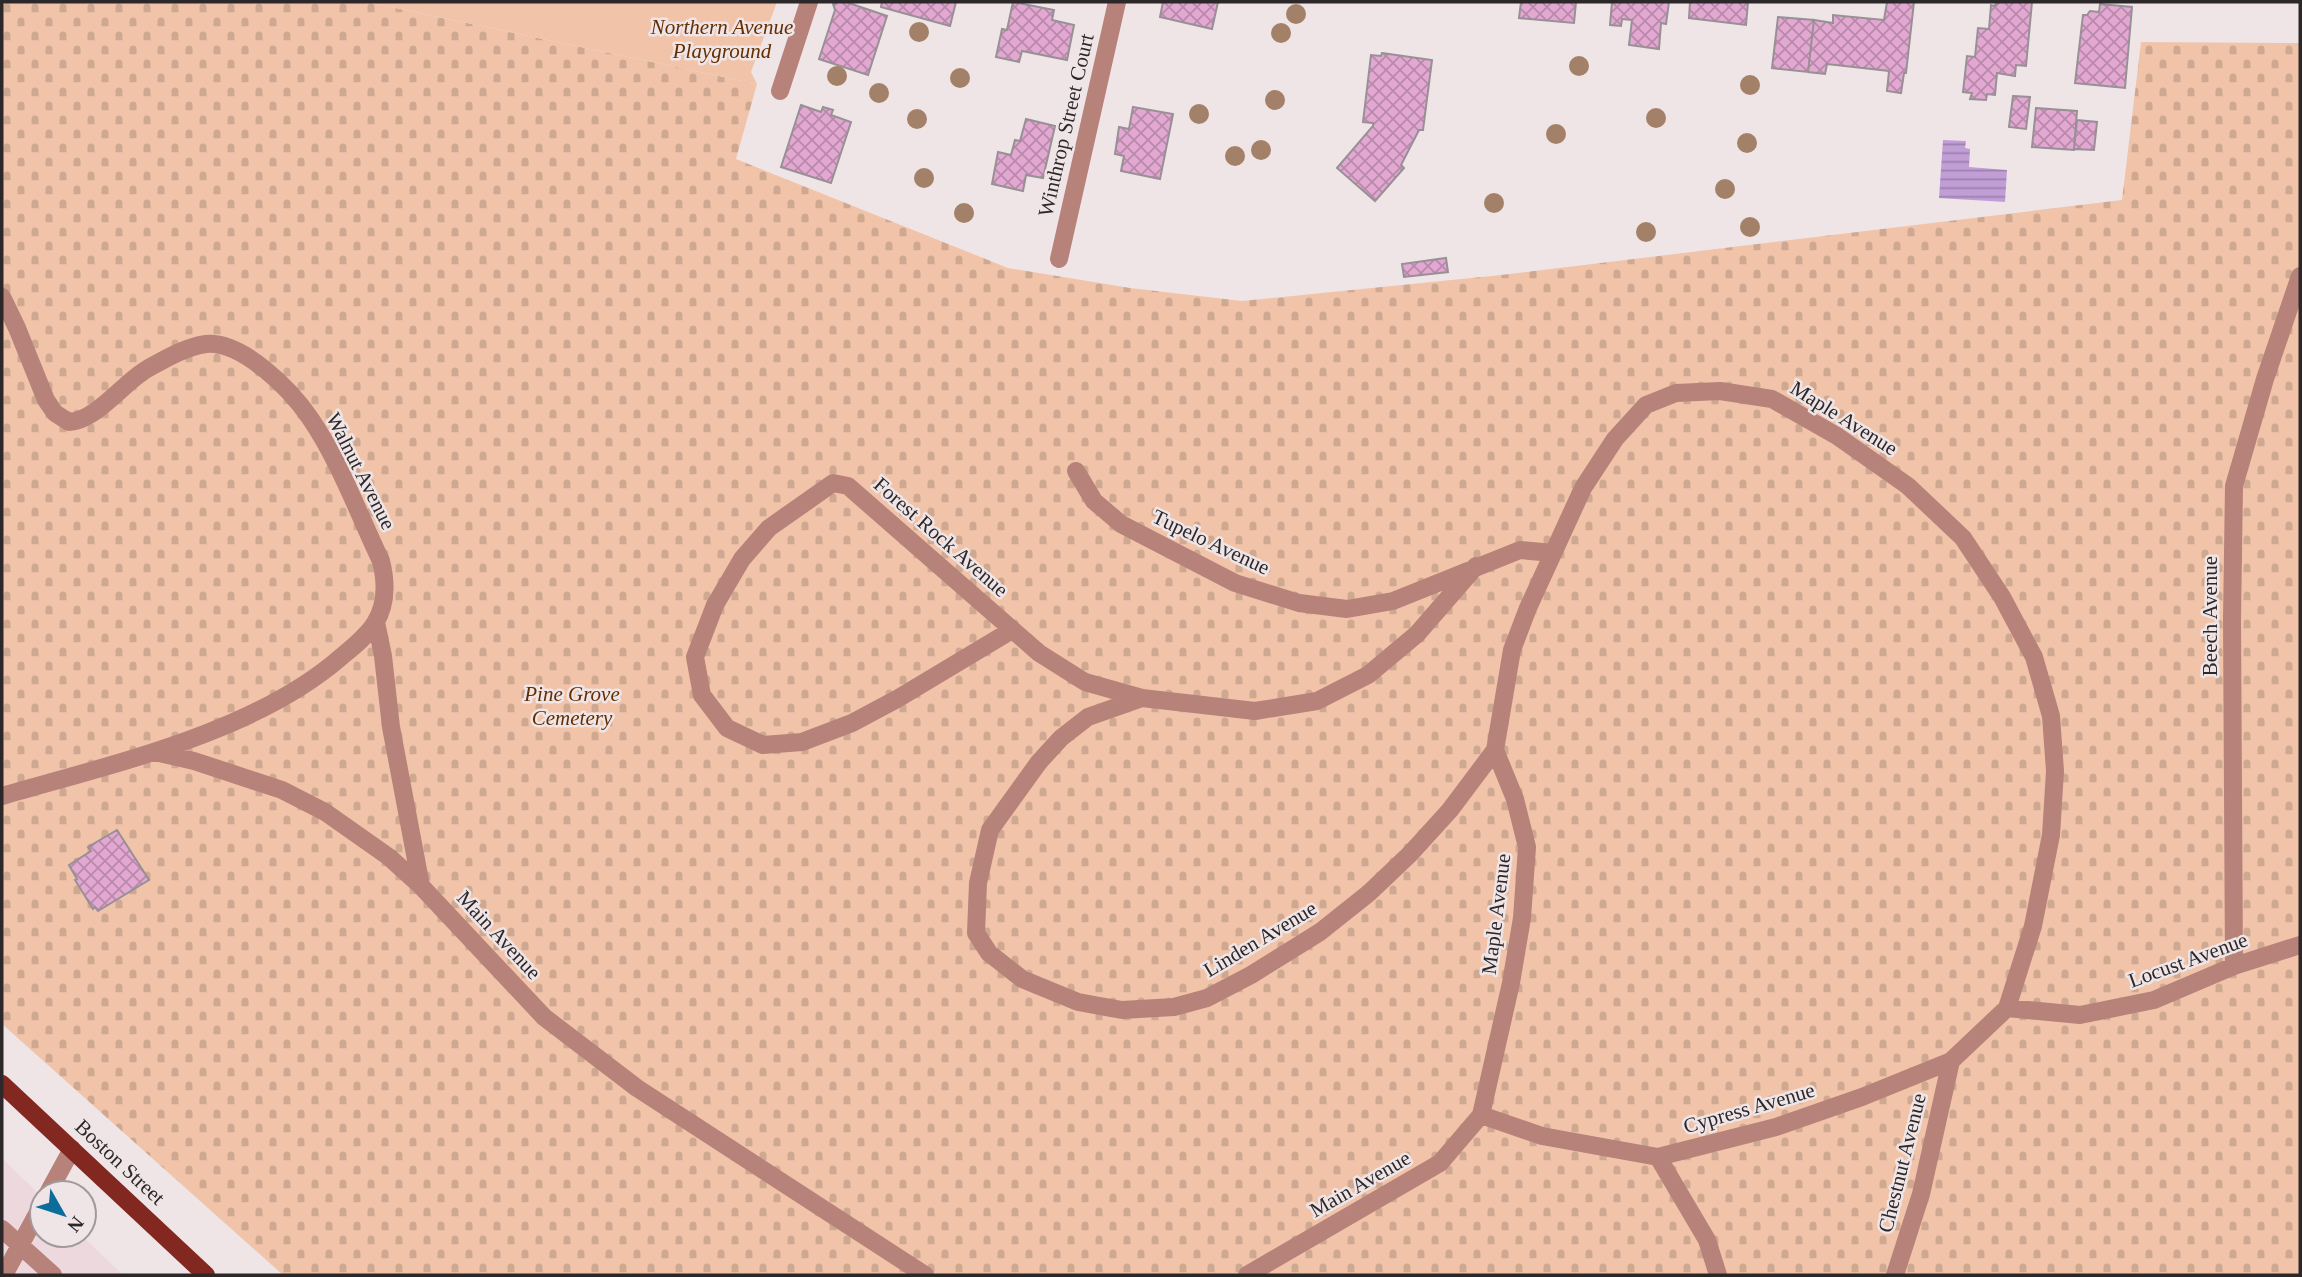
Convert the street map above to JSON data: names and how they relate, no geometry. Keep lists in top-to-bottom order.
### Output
{
  "streets": {
    "main road": ["Boston Street"],
    "street": [
      "Winthrop Street Court",
      "Maple Avenue",
      "Walnut Avenue",
      "Forest Rock Avenue",
      "Tupelo Avenue",
      "Beech Avenue",
      "Main Avenue",
      "Linden Avenue",
      "Locust Avenue",
      "Cypress Avenue",
      "Chestnut Avenue"
    ]
  },
  "crossings": [
    ["Maple Avenue", "Tupelo Avenue"],
    ["Maple Avenue", "Main Avenue"],
    ["Maple Avenue", "Linden Avenue"],
    ["Maple Avenue", "Locust Avenue"],
    ["Maple Avenue", "Cypress Avenue"],
    ["Walnut Avenue", "Main Avenue"],
    ["Forest Rock Avenue", "Tupelo Avenue"],
    ["Forest Rock Avenue", "Linden Avenue"],
    ["Beech Avenue", "Locust Avenue"],
    ["Main Avenue", "Cypress Avenue"],
    ["Locust Avenue", "Cypress Avenue"],
    ["Cypress Avenue", "Chestnut Avenue"]
  ],
  "parks": ["Northern Avenue Playground", "Pine Grove Cemetery"],
  "north": "bottom right"
}
